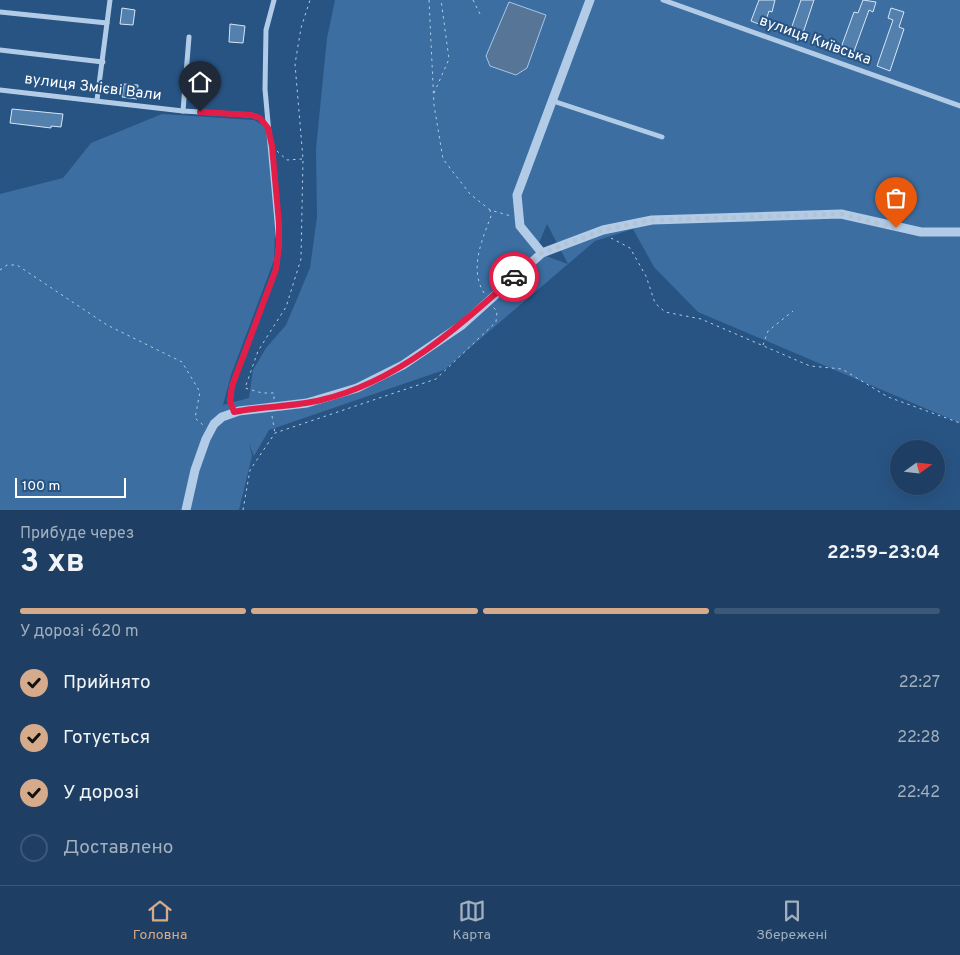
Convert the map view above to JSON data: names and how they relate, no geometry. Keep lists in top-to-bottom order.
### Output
{
  "streets": {
    "street": ["вулиця Київська", "вулиця Змієві Вали"]
  },
  "scale_bar": "100 m",
  "north": "right",
  "page": {
    "scale": "100 m",
    "heading": ["3 хв", "Прибуде через", "22:59–23:04"],
    "bar": "У дорозі · 620 m",
    "list": [
      ["Прийнято", "22:27"],
      ["Готується", "22:28"],
      ["У дорозі", "22:42"],
      "Доставлено"
    ],
    "tabs": ["Головна", "Карта", "Збережені"]
  }
}
